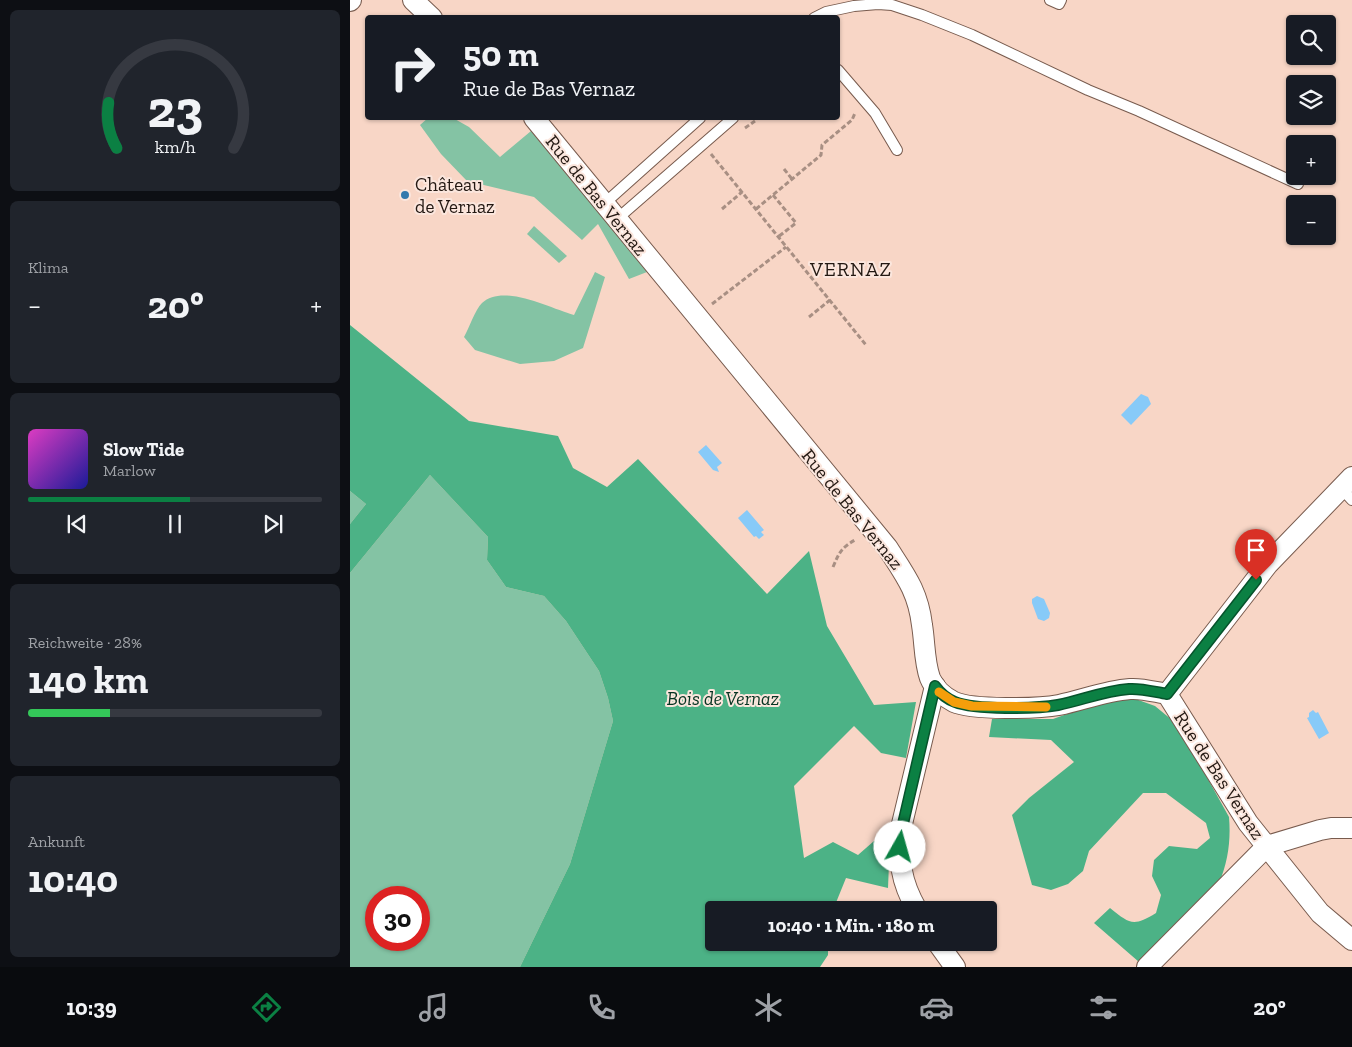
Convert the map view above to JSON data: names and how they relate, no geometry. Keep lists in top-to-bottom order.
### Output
{
  "streets": {
    "street": ["Rue de Bas Vernaz"]
  },
  "districts": ["VERNAZ"],
  "parks": ["Bois de Vernaz"],
  "places": ["Château de Vernaz"],
  "page": {
    "map_buttons": ["+", "−"],
    "turn": ["50 m", "Rue de Bas Vernaz"],
    "tile": [
      "Klima",
      ["Reichweite · 28%", "140 km"],
      ["Ankunft", "10:40"]
    ],
    "heat": ["−", "20°", "+"],
    "song": ["Slow Tide", "Marlow"],
    "limit": "30",
    "trip": "10:40 · 1 Min. · 180 m",
    "tabs": ["10:39", "20°"],
    "gauge": ["23", "km/h"]
  }
}
